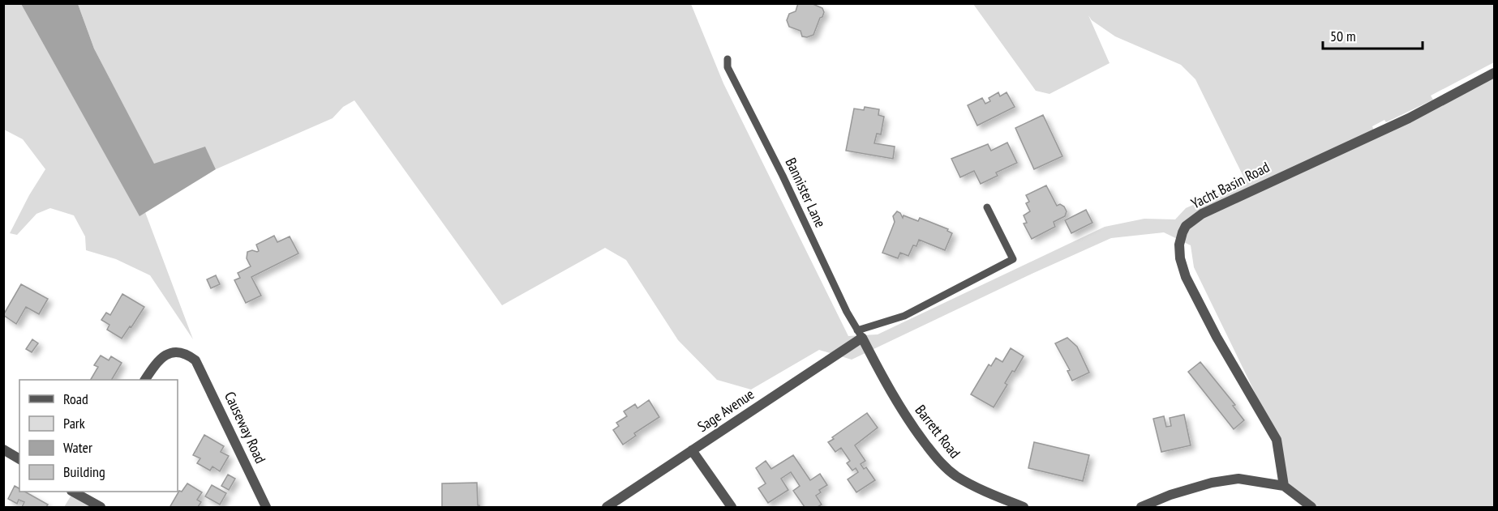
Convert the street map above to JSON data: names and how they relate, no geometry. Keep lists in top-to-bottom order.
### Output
{
  "streets": {
    "street": [
      "Yacht Basin Road",
      "Sage Avenue",
      "Causeway Road",
      "Barrett Road"
    ],
    "lane": ["Bannister Lane"]
  },
  "crossings": [
    ["Bannister Lane", "Sage Avenue"],
    ["Bannister Lane", "Barrett Road"],
    ["Sage Avenue", "Barrett Road"]
  ],
  "legend": [
    "Road",
    "Park",
    "Water",
    "Building"
  ],
  "scale_bar": "50 m"
}
